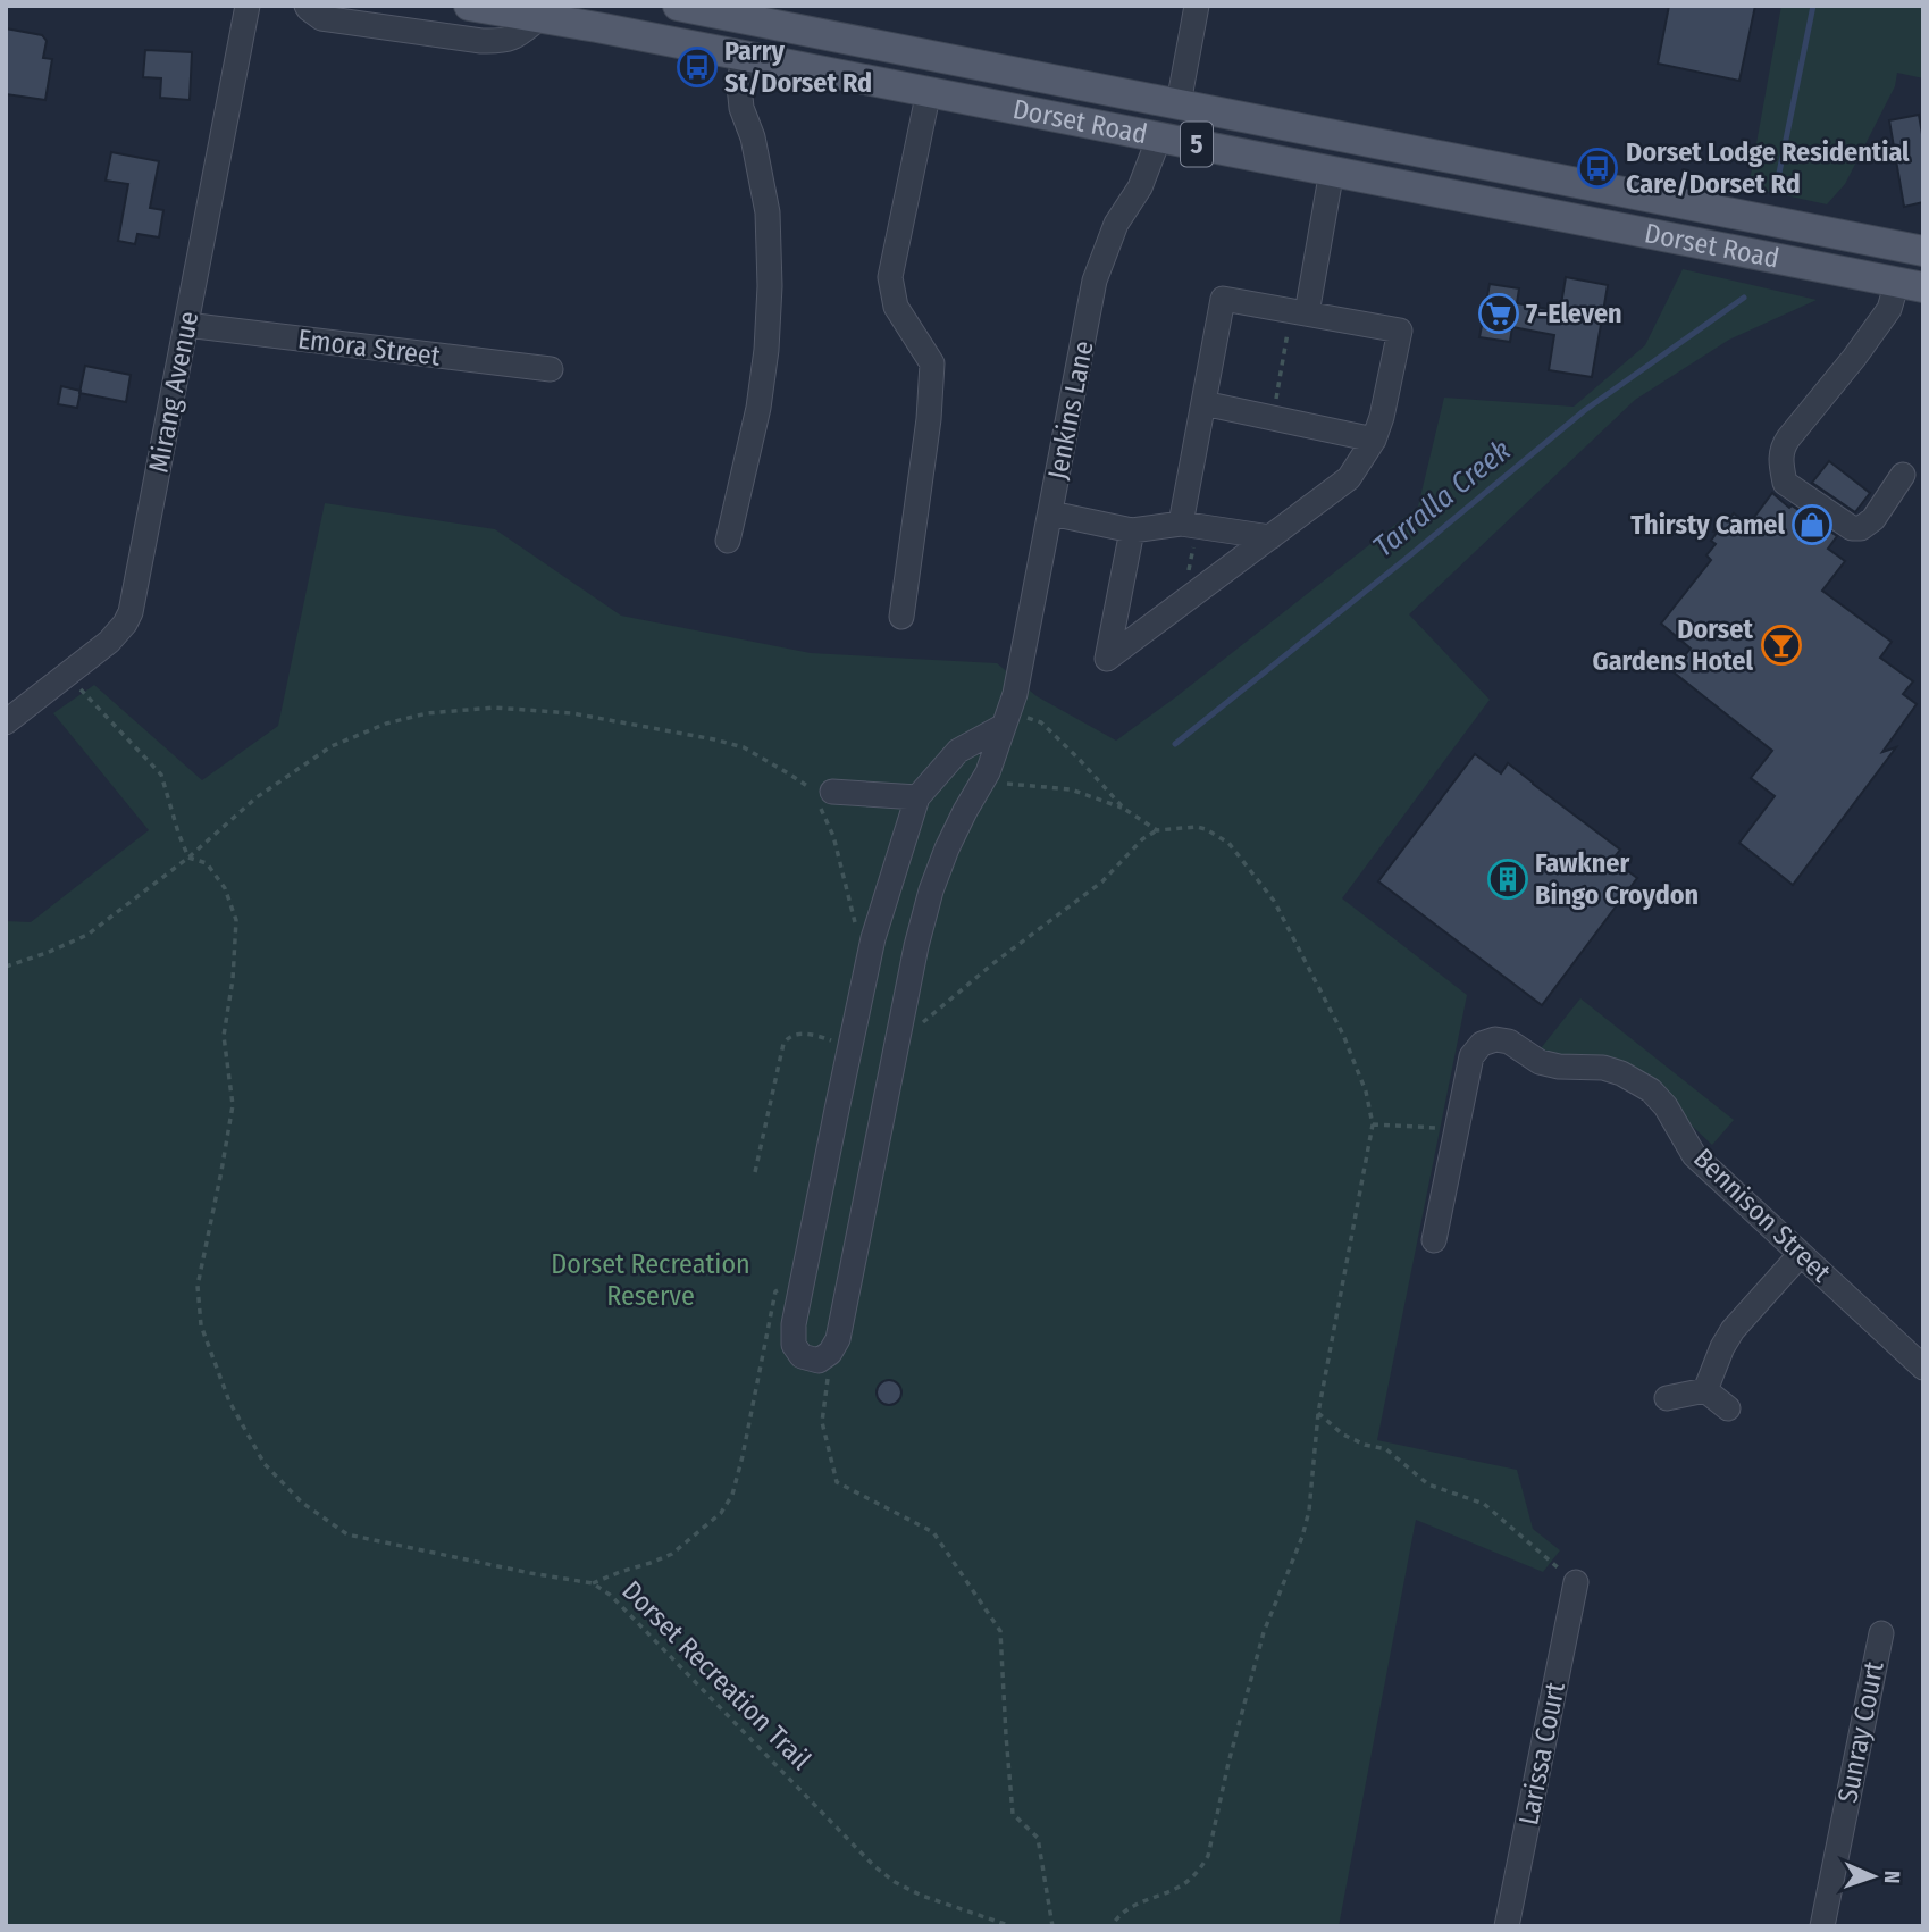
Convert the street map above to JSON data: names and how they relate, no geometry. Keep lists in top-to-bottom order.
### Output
{
  "streets": {
    "main road": ["Dorset Road", "5"],
    "street": [
      "Emora Street",
      "Mirang Avenue",
      "Jenkins Lane",
      "Bennison Street",
      "Sunray Court",
      "Larissa Court"
    ],
    "path": ["Dorset Recreation Trail"]
  },
  "crossings": [
    ["Dorset Road", "Jenkins Lane"],
    ["Emora Street", "Mirang Avenue"]
  ],
  "water": ["Tarralla Creek"],
  "parks": ["Dorset Recreation Reserve"],
  "places": {
    "bus stop": ["Parry St/Dorset Rd", "Dorset Lodge Residential Care/Dorset Rd"],
    "supermarket": ["7-Eleven"],
    "shop": ["Thirsty Camel"],
    "bar": ["Dorset Gardens Hotel"],
    "building": ["Fawkner Bingo Croydon"]
  },
  "north": "right"
}
